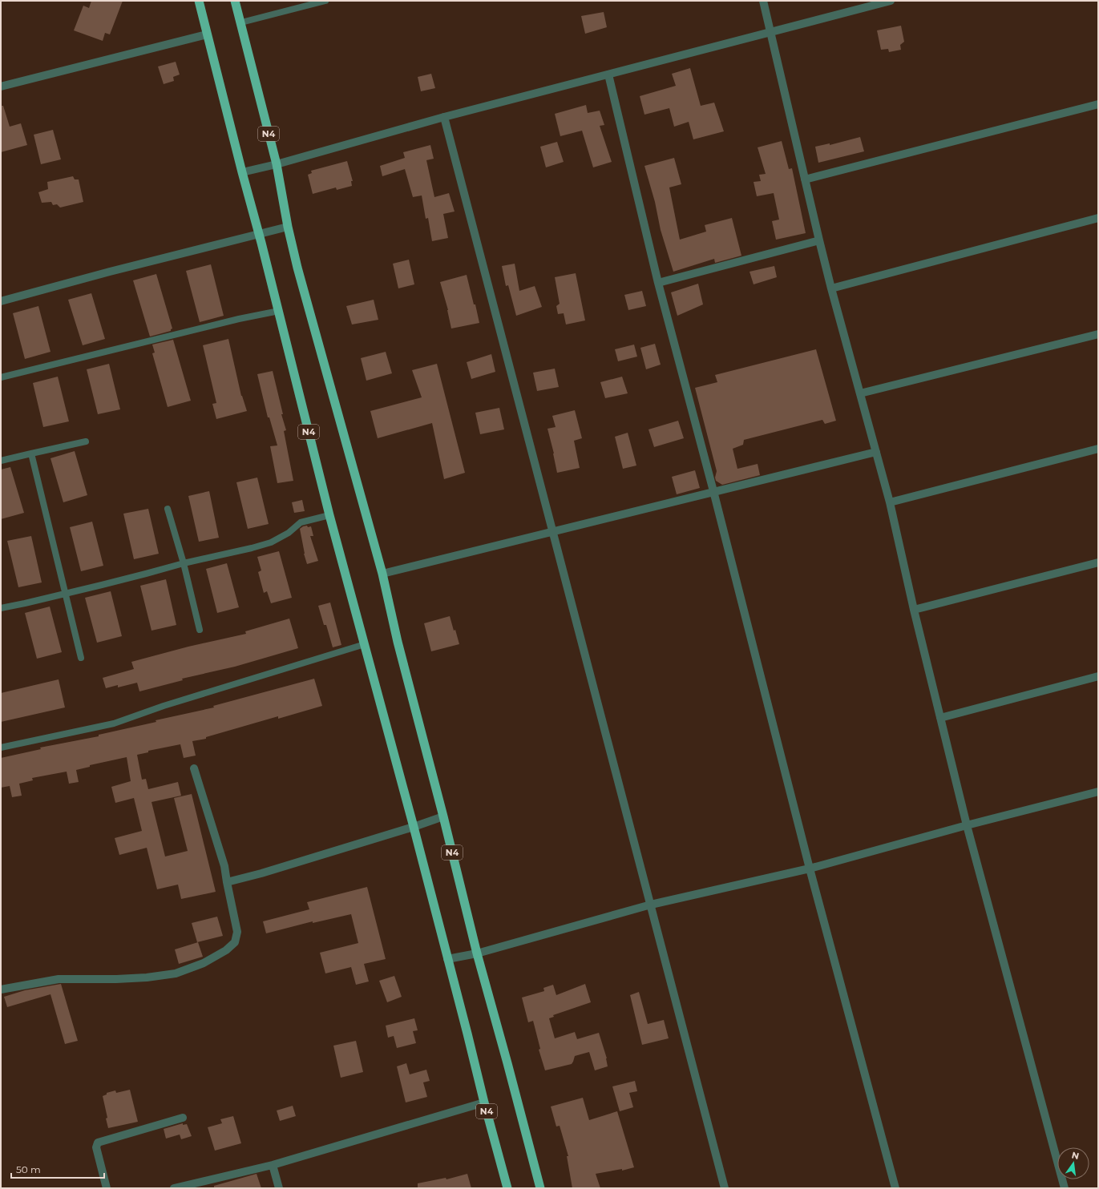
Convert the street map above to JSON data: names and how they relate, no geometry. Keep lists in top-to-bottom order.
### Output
{
  "streets": {
    "highway": ["N4"]
  },
  "scale_bar": "50 m",
  "north": "top"
}
